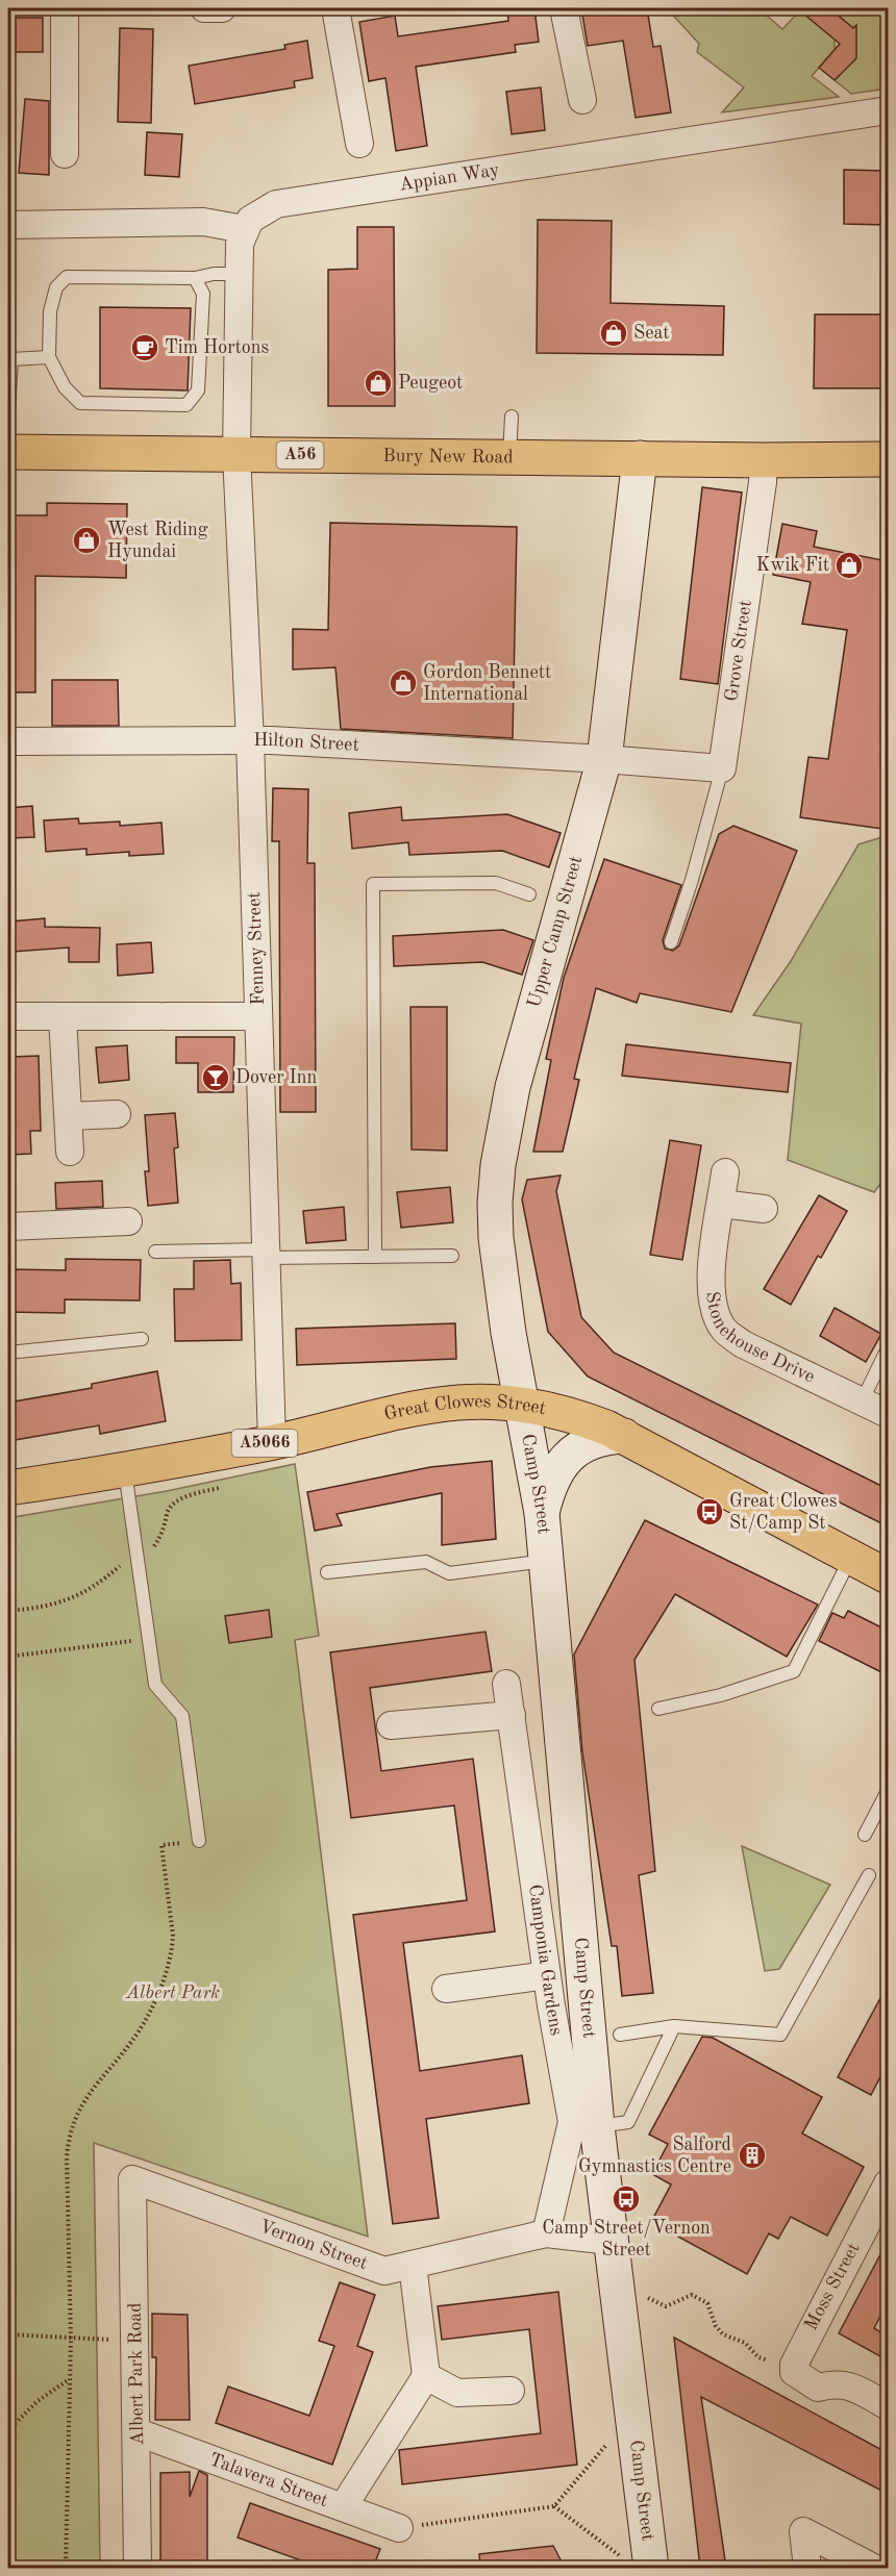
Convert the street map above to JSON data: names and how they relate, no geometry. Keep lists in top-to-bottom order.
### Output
{
  "streets": {
    "main road": [
      "A56",
      "Bury New Road",
      "Upper Camp Street",
      "Great Clowes Street",
      "A5066",
      "Camp Street"
    ],
    "street": [
      "Appian Way",
      "Grove Street",
      "Hilton Street",
      "Fenney Street",
      "Stonehouse Drive",
      "Camponia Gardens",
      "Vernon Street",
      "Moss Street",
      "Albert Park Road",
      "Talavera Street"
    ]
  },
  "crossings": [
    ["Bury New Road", "Grove Street"],
    ["Bury New Road", "Upper Camp Street"],
    ["Bury New Road", "Fenney Street"],
    ["Grove Street", "Hilton Street"],
    ["Hilton Street", "Upper Camp Street"],
    ["Hilton Street", "Fenney Street"],
    ["Upper Camp Street", "Great Clowes Street"],
    ["Upper Camp Street", "Camp Street"],
    ["Fenney Street", "Great Clowes Street"],
    ["Great Clowes Street", "Camp Street"],
    ["Camp Street", "Vernon Street"],
    ["Camponia Gardens", "Vernon Street"],
    ["Vernon Street", "Albert Park Road"],
    ["Albert Park Road", "Talavera Street"]
  ],
  "parks": ["Albert Park"],
  "places": {
    "shop": [
      "Seat",
      "Peugeot",
      "West Riding Hyundai",
      "Kwik Fit",
      "Gordon Bennett International"
    ],
    "cafe": ["Tim Hortons"],
    "bar": ["Dover Inn"],
    "bus stop": ["Great Clowes St/Camp St", "Camp Street/Vernon Street"],
    "building": ["Salford Gymnastics Centre"]
  }
}
